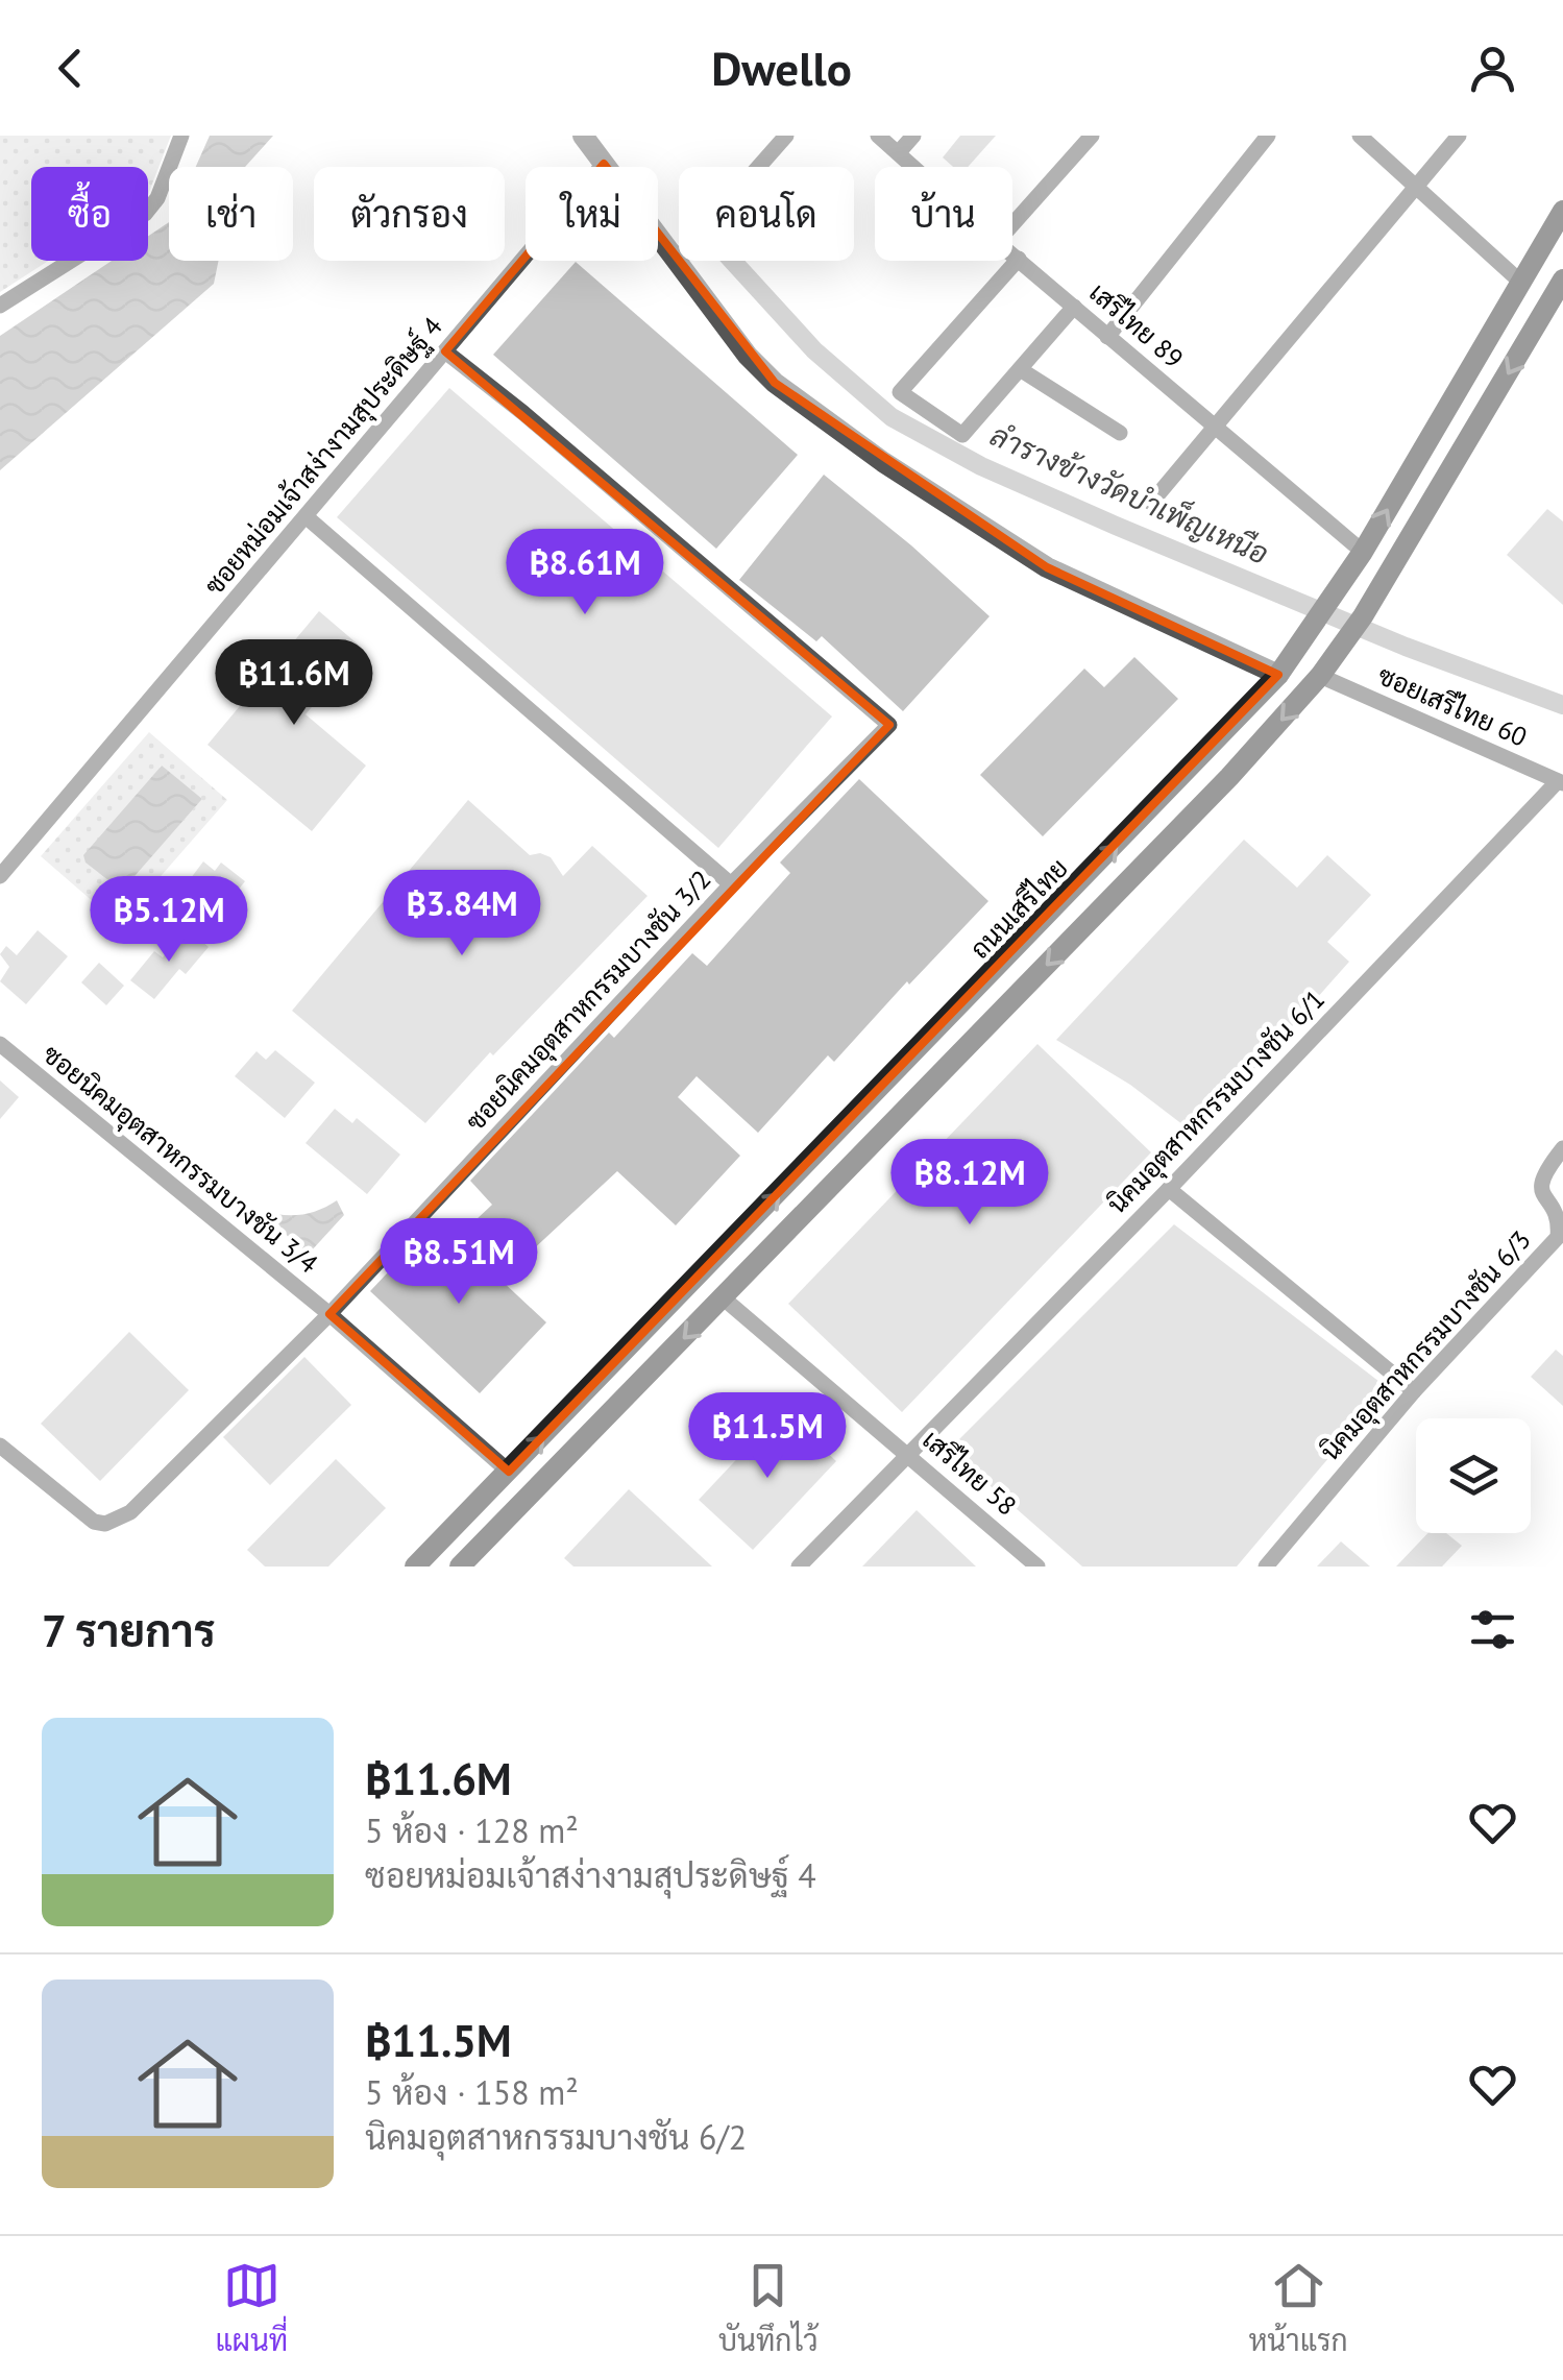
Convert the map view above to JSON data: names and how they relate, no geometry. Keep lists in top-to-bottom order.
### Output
{
  "streets": {
    "main road": ["ถนนเสรีไทย"],
    "street": [
      "เสรีไทย 89",
      "ซอยหม่อมเจ้าสง่างามสุประดิษฐ์ 4",
      "ซอยเสรีไทย 60",
      "ซอยนิคมอุตสาหกรรมบางชัน 3/2",
      "นิคมอุตสาหกรรมบางชัน 6/1",
      "ซอยนิคมอุตสาหกรรมบางชัน 3/4",
      "นิคมอุตสาหกรรมบางชัน 6/3",
      "เสรีไทย 58"
    ]
  },
  "crossings": [
    ["เสรีไทย 89", "ถนนเสรีไทย"],
    ["ซอยหม่อมเจ้าสง่างามสุประดิษฐ์ 4", "ซอยนิคมอุตสาหกรรมบางชัน 3/2"],
    ["ซอยเสรีไทย 60", "นิคมอุตสาหกรรมบางชัน 6/1"],
    ["ถนนเสรีไทย", "ซอยนิคมอุตสาหกรรมบางชัน 3/4"],
    ["ซอยนิคมอุตสาหกรรมบางชัน 3/2", "ซอยนิคมอุตสาหกรรมบางชัน 3/4"],
    ["นิคมอุตสาหกรรมบางชัน 6/1", "เสรีไทย 58"]
  ],
  "water": ["ลำรางข้างวัดบำเพ็ญเหนือ"],
  "page": {
    "header": "Dwello",
    "chip": [
      "ซื้อ",
      "เช่า",
      "ตัวกรอง",
      "ใหม่",
      "คอนโด",
      "บ้าน"
    ],
    "price": [
      "฿8.61M",
      "฿11.6M",
      "฿3.84M",
      "฿5.12M",
      "฿8.12M",
      "฿8.51M",
      "฿11.5M"
    ],
    "heading": "7 รายการ",
    "list": [
      {
        "name": "฿11.6M",
        "note": "5 ห้อง · 128 m² · ซอยหม่อมเจ้าสง่างามสุประดิษฐ์ 4"
      },
      {
        "name": "฿11.5M",
        "note": "5 ห้อง · 158 m² · นิคมอุตสาหกรรมบางชัน 6/2"
      }
    ],
    "tabs": ["แผนที่", "บันทึกไว้", "หน้าแรก"]
  }
}
